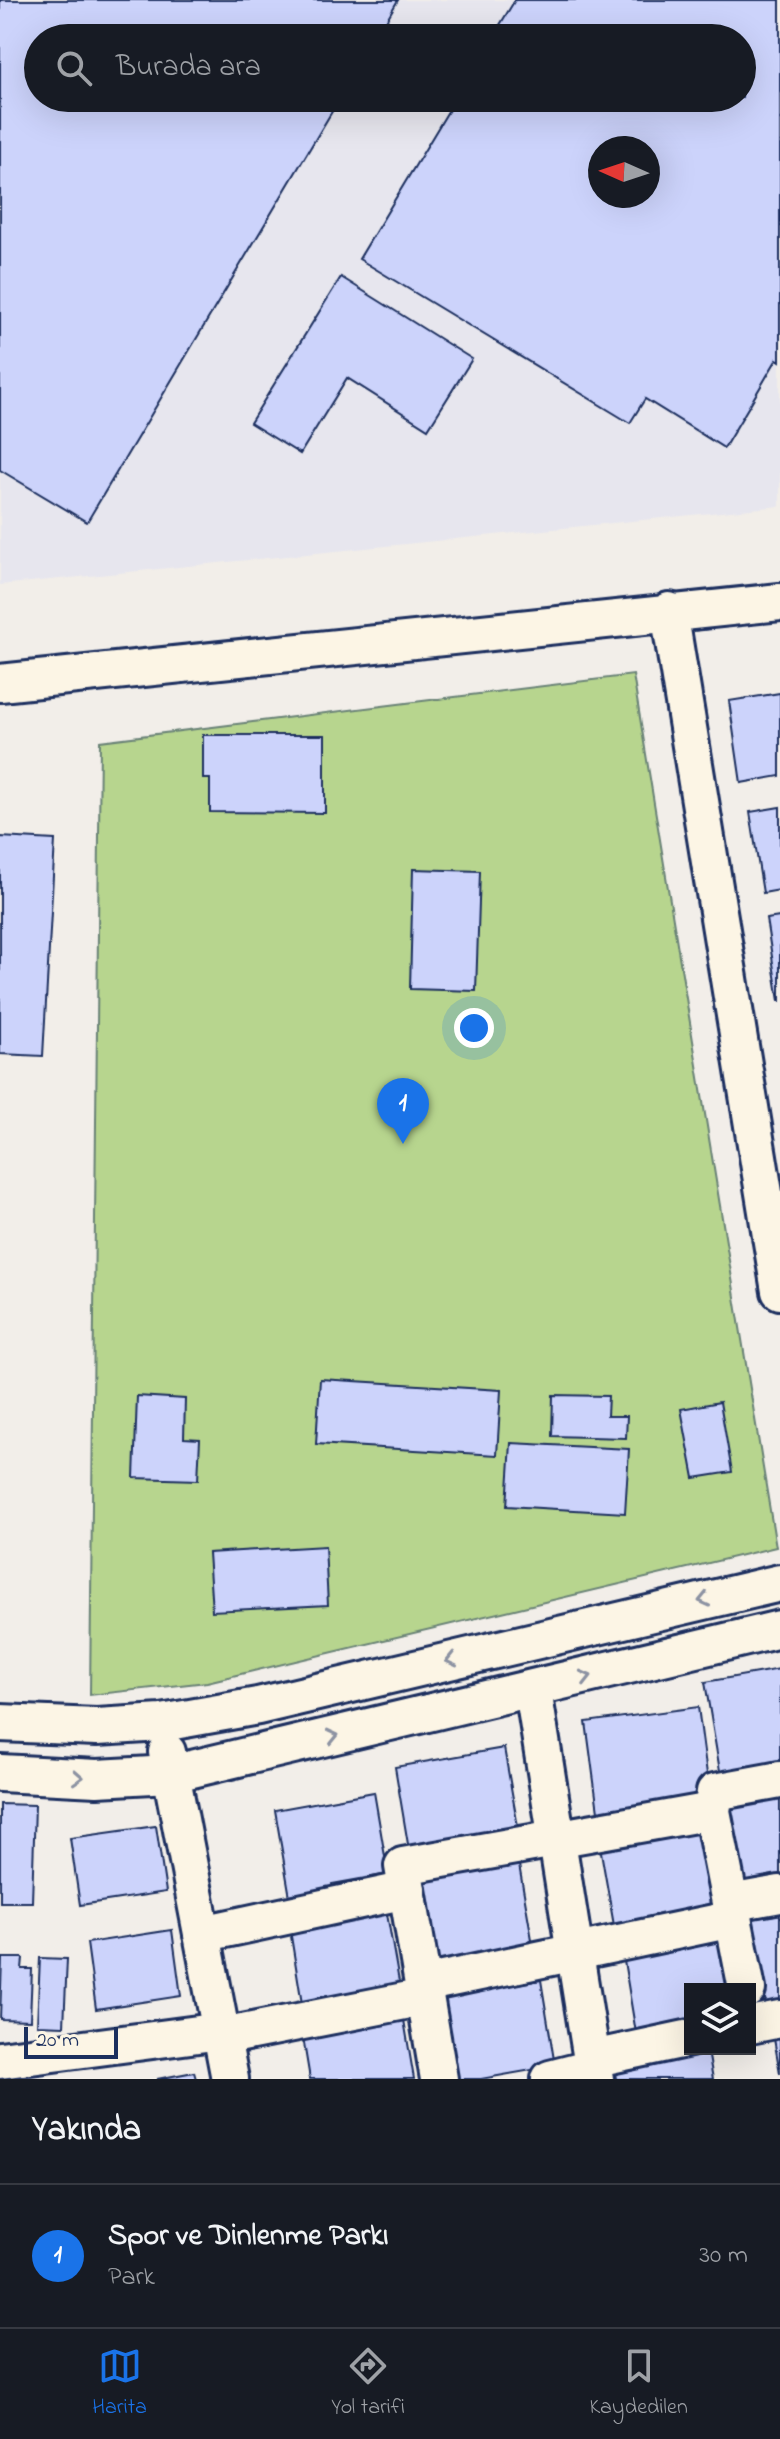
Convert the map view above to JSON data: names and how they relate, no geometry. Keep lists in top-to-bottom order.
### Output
{
  "scale_bar": "20 m",
  "north": "left",
  "page": {
    "search": "Burada ara",
    "pins": "1",
    "scale": "20 m",
    "heading": "Yakında",
    "list": [
      {
        "mark": "1",
        "name": "Spor ve Dinlenme Parkı",
        "note": "Park",
        "value": "30 m"
      }
    ],
    "nav": ["Harita", "Yol tarifi", "Kaydedilen"]
  }
}
